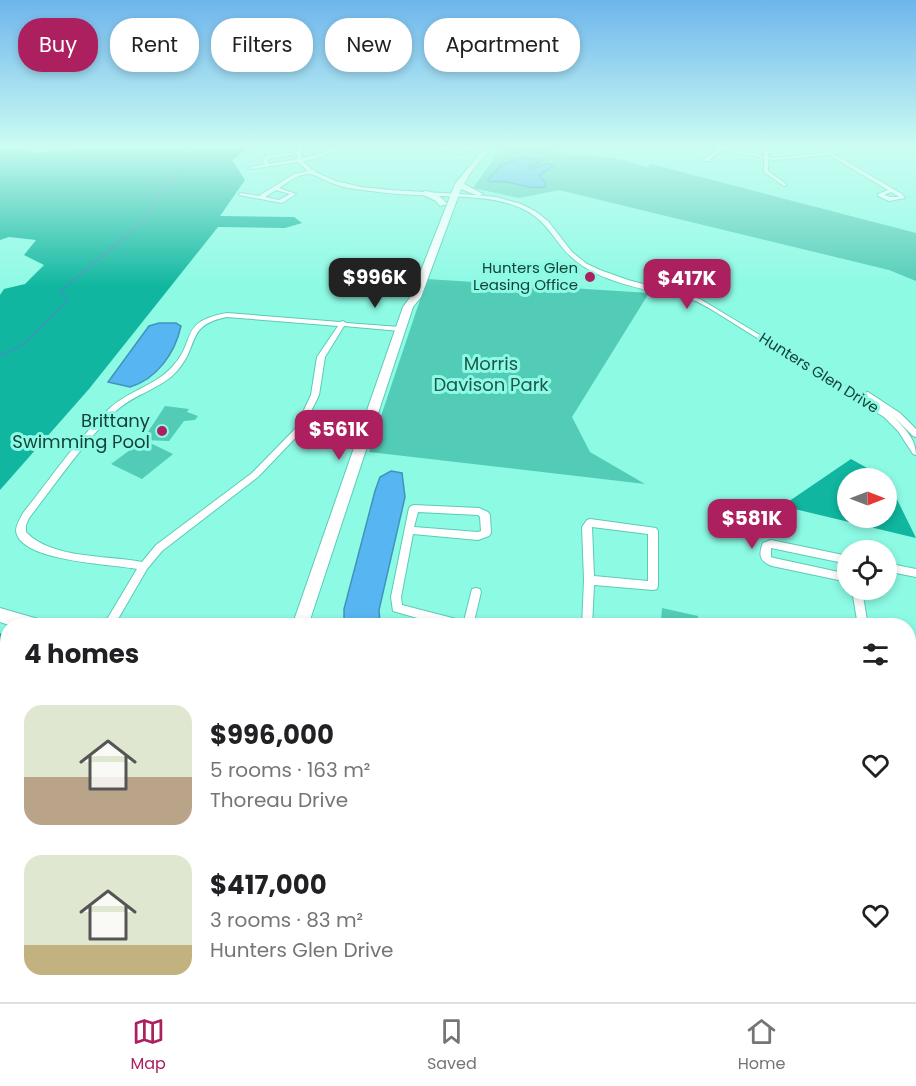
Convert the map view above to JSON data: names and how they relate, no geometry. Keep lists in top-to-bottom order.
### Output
{
  "streets": {
    "street": ["Hunters Glen Drive"]
  },
  "parks": ["Morris Davison Park"],
  "places": ["Hunters Glen Leasing Office", "Brittany Swimming Pool"],
  "north": "right",
  "page": {
    "chip": [
      "Buy",
      "Rent",
      "Filters",
      "New",
      "Apartment"
    ],
    "price": [
      "$996K",
      "$417K",
      "$561K",
      "$581K"
    ],
    "heading": "4 homes",
    "list": [
      {
        "name": "$996,000",
        "note": "5 rooms · 163 m² · Thoreau Drive"
      },
      {
        "name": "$417,000",
        "note": "3 rooms · 83 m² · Hunters Glen Drive"
      }
    ],
    "tabs": ["Map", "Saved", "Home"]
  }
}
